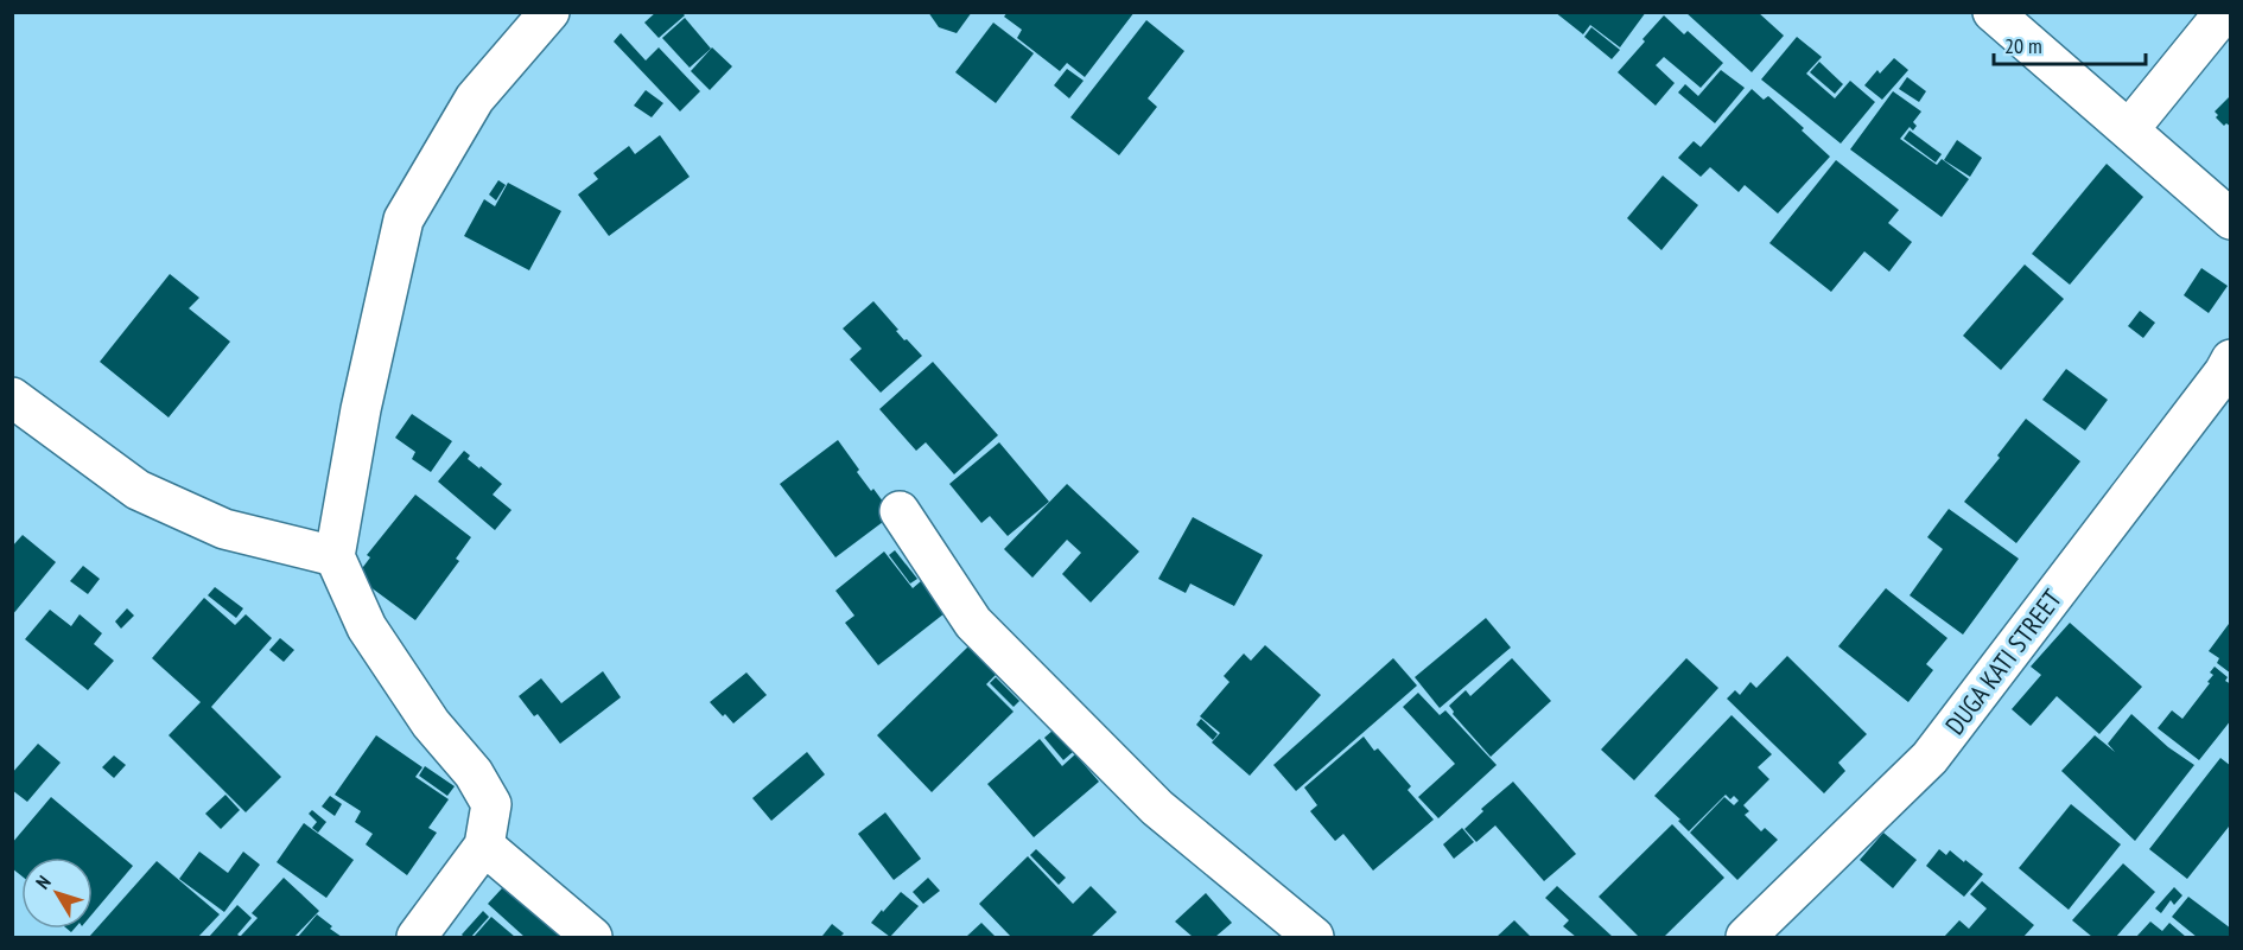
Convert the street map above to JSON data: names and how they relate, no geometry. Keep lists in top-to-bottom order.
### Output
{
  "streets": {
    "street": ["DUGA KATI STREET"]
  },
  "scale_bar": "20 m",
  "north": "top left"
}
